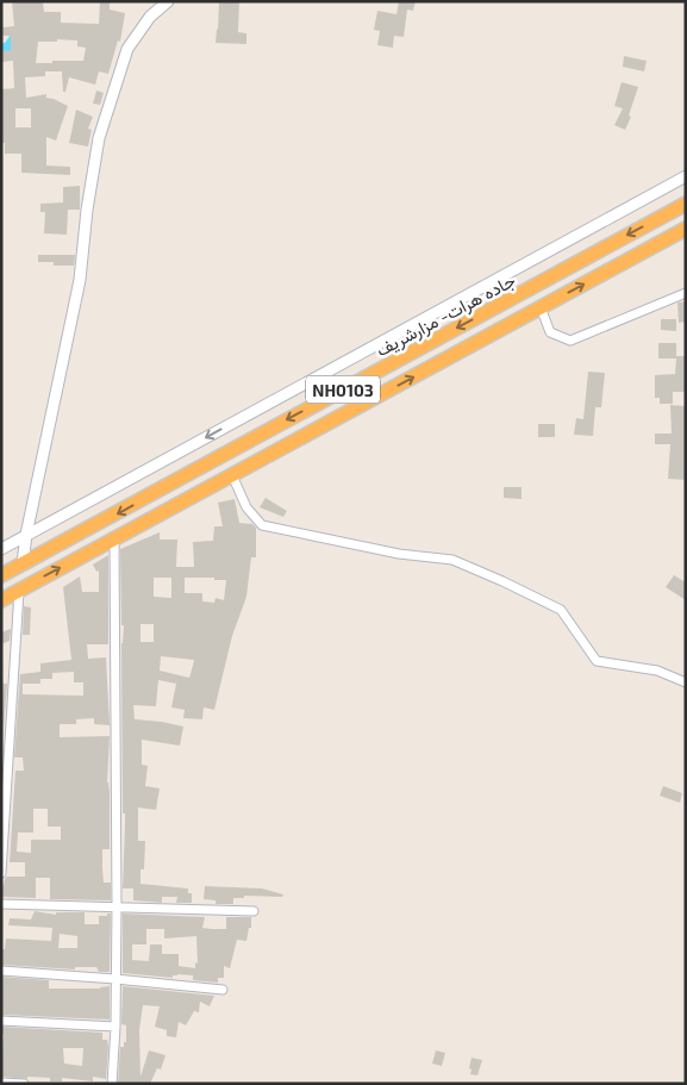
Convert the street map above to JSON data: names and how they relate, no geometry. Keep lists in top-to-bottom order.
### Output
{
  "streets": {
    "highway": ["جاده هرات- مزارشریف", "NH0103"]
  }
}
